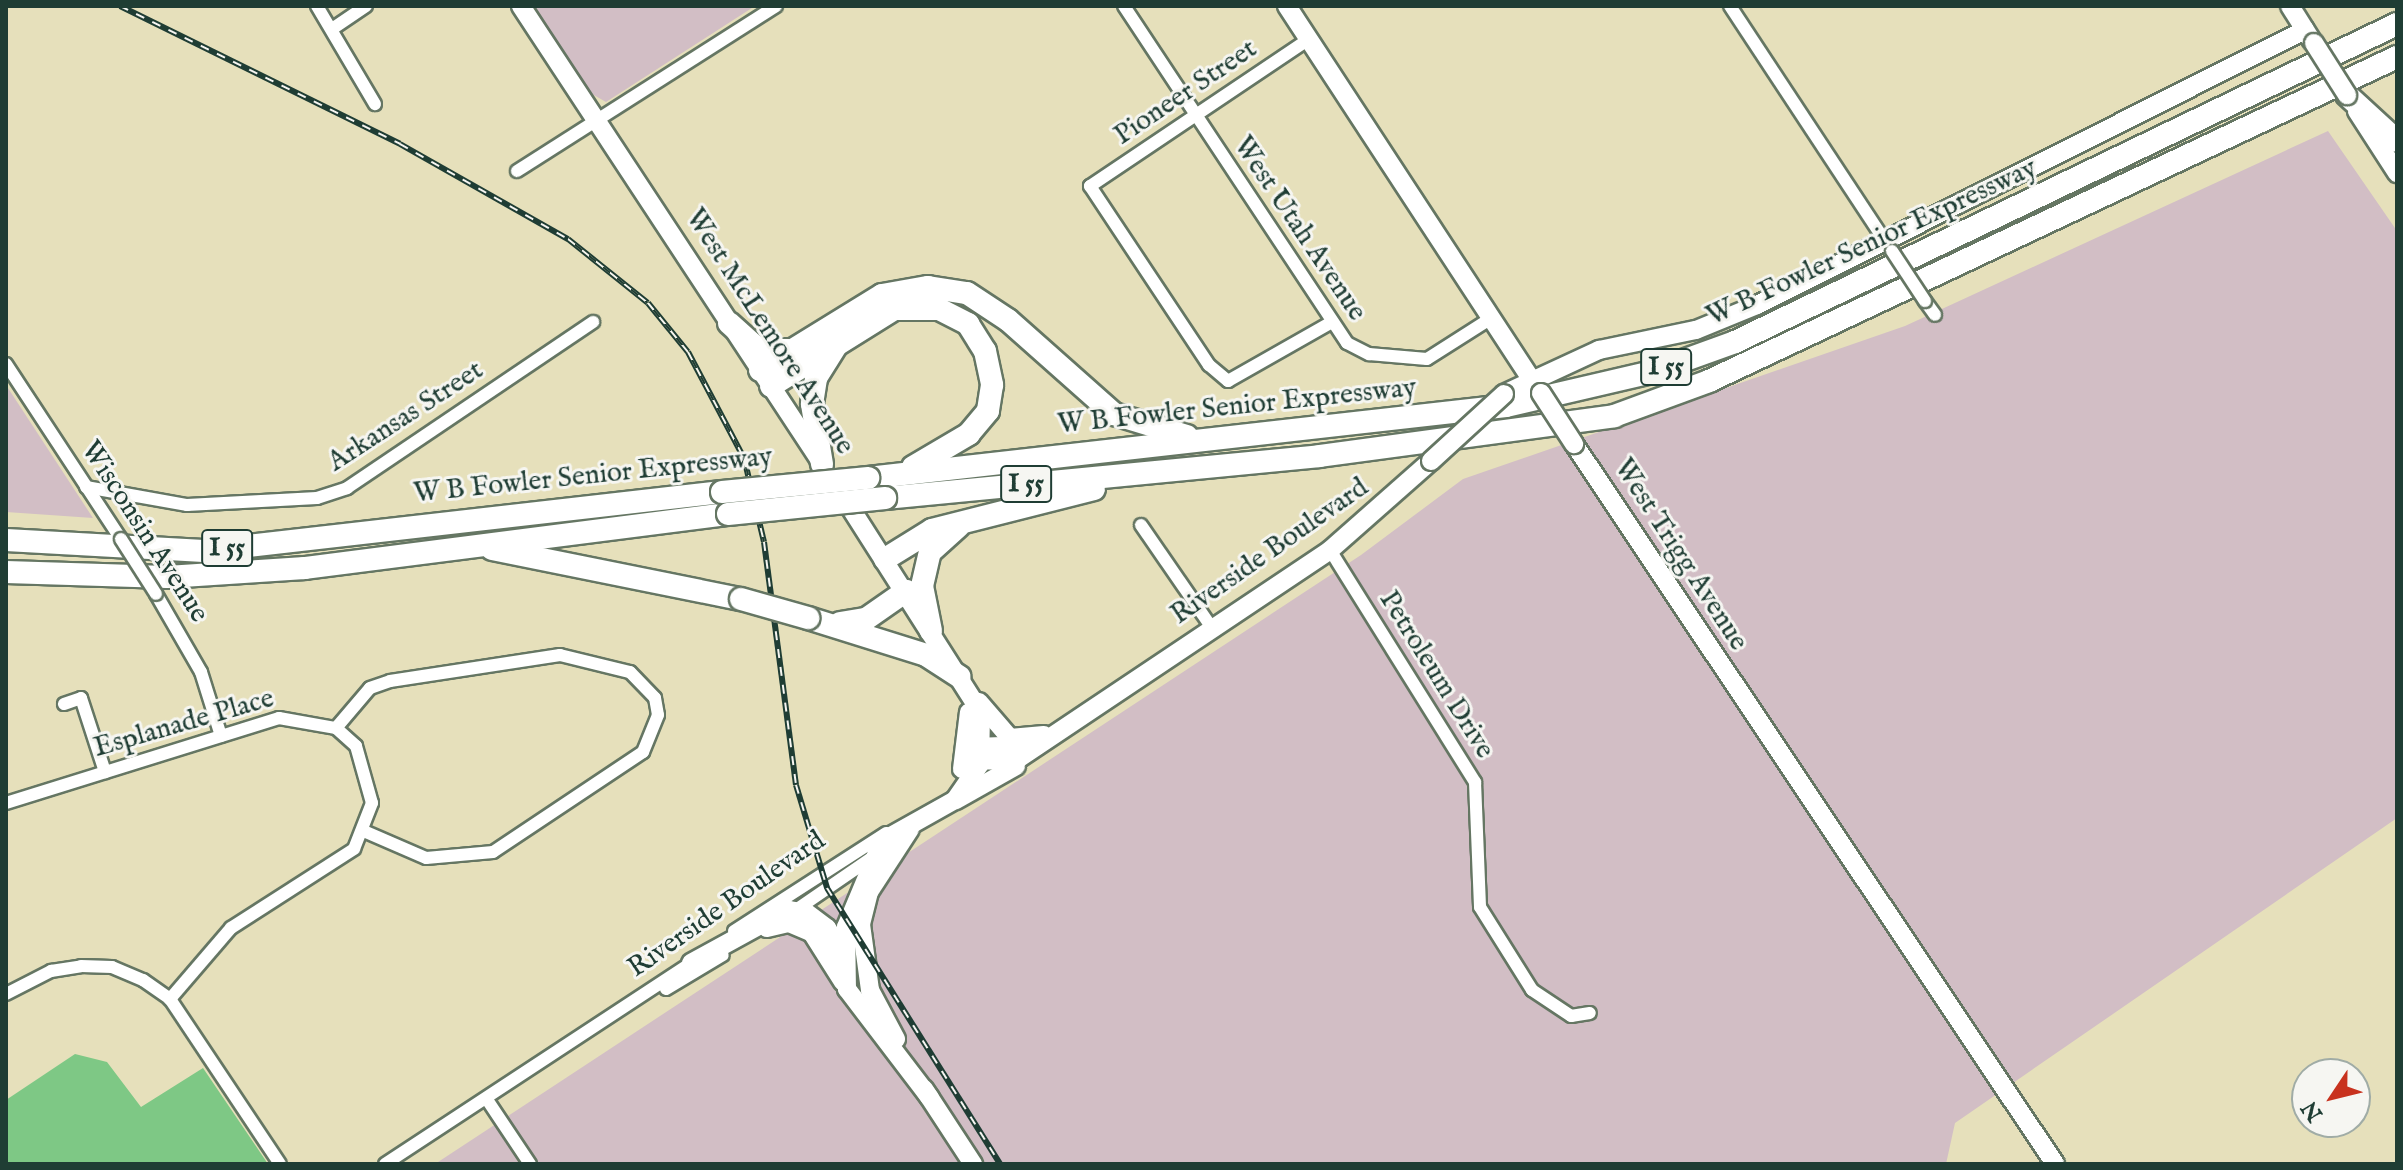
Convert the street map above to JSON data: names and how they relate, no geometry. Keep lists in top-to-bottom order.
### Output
{
  "streets": {
    "highway": ["W B Fowler Senior Expressway", "I 55"],
    "street": [
      "Pioneer Street",
      "West Utah Avenue",
      "West McLemore Avenue",
      "Arkansas Street",
      "Wisconsin Avenue",
      "Riverside Boulevard",
      "West Trigg Avenue",
      "Petroleum Drive",
      "Esplanade Place"
    ]
  },
  "crossings": [
    ["Pioneer Street", "West Utah Avenue"],
    ["Pioneer Street", "West Trigg Avenue"],
    ["West Utah Avenue", "West Trigg Avenue"],
    ["West McLemore Avenue", "Riverside Boulevard"],
    ["Arkansas Street", "Wisconsin Avenue"],
    ["Wisconsin Avenue", "Esplanade Place"],
    ["Riverside Boulevard", "West Trigg Avenue"],
    ["Riverside Boulevard", "Petroleum Drive"]
  ],
  "north": "bottom left"
}
